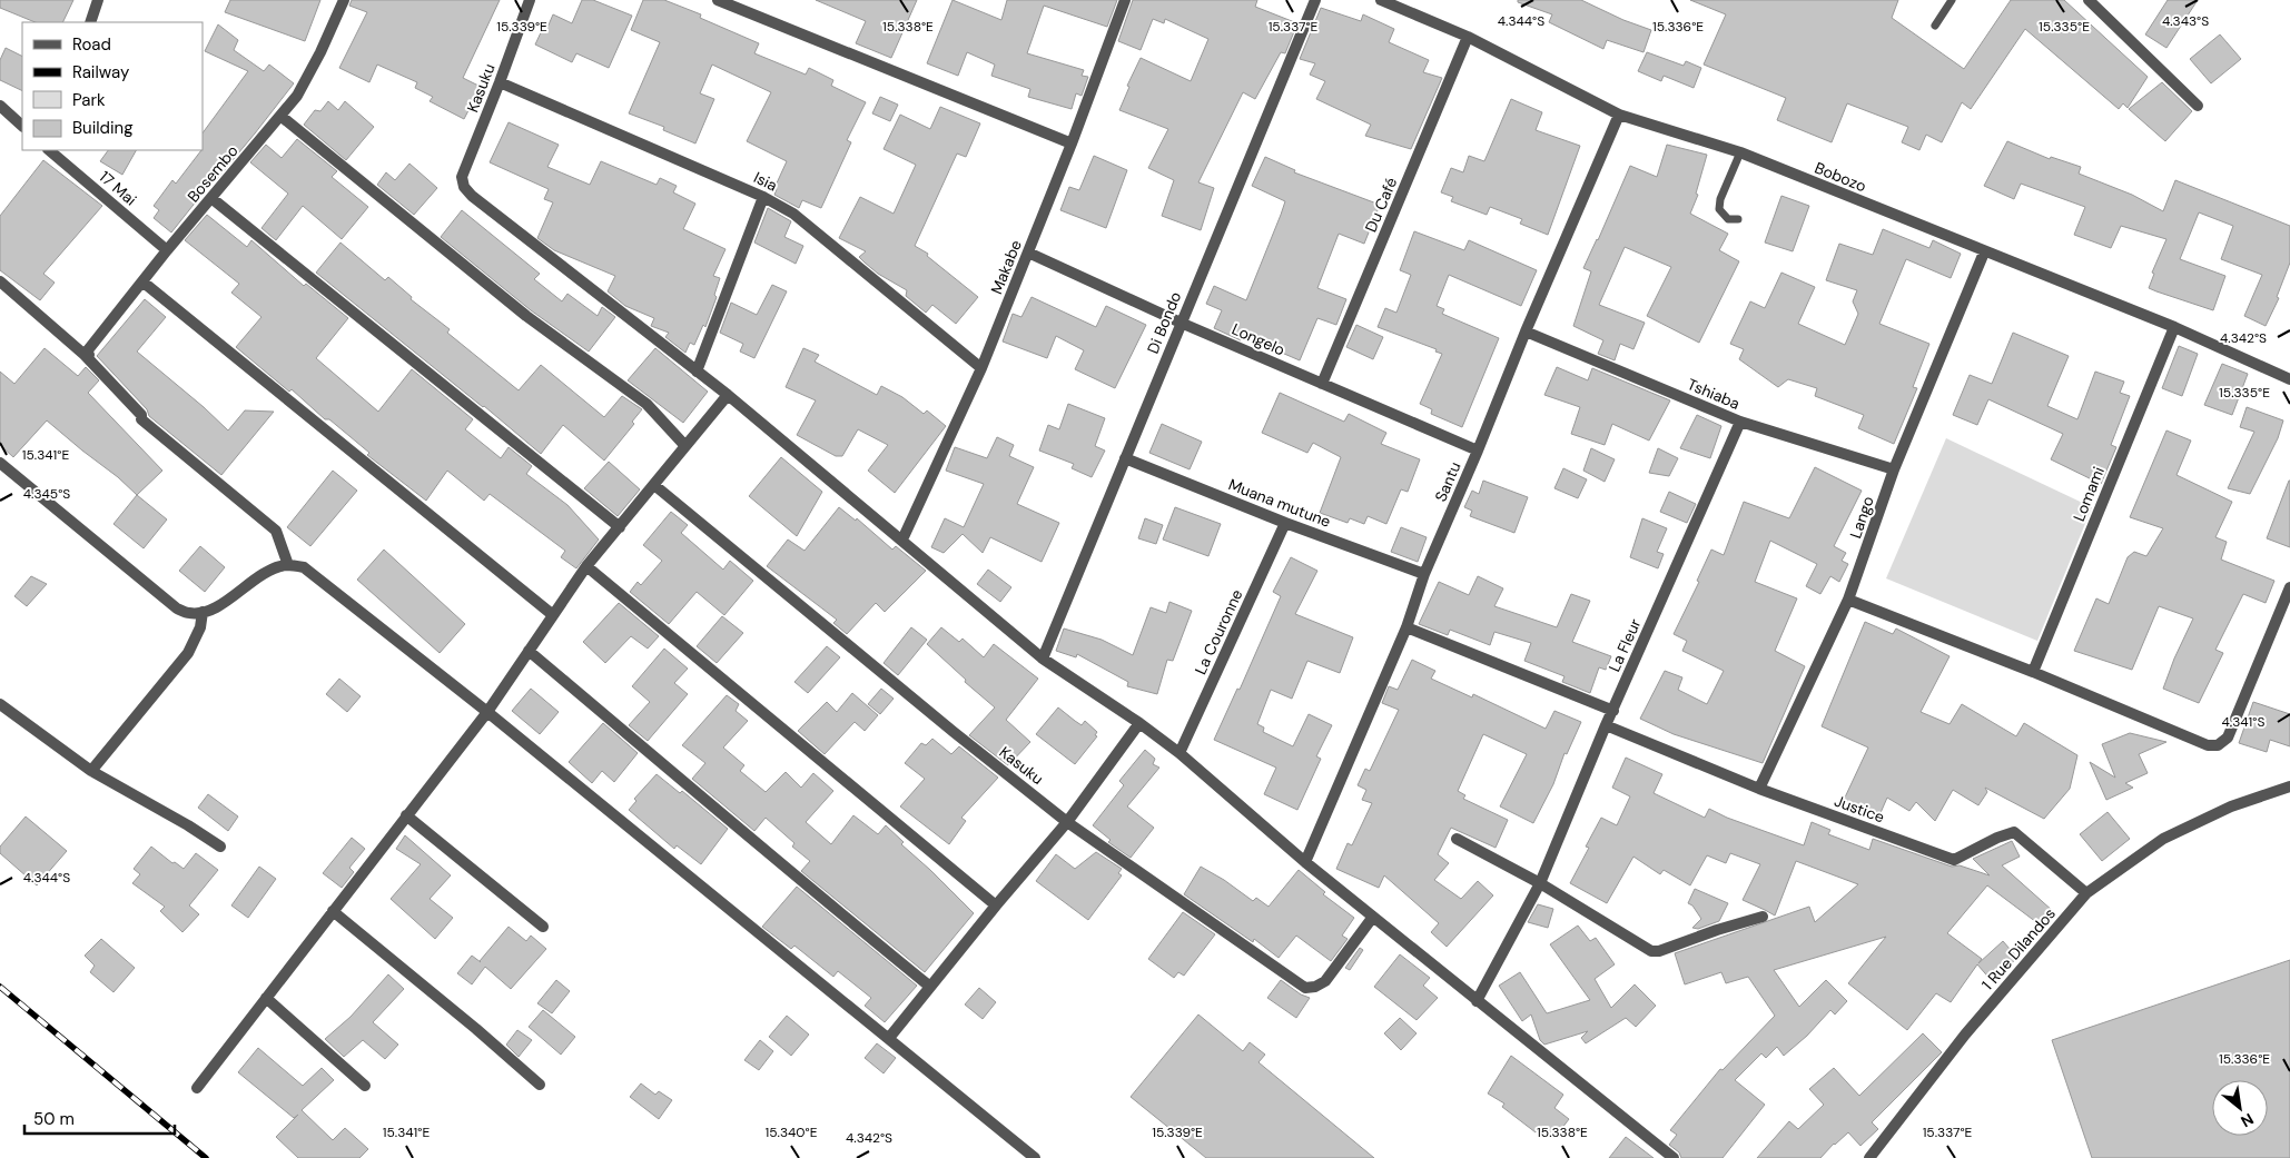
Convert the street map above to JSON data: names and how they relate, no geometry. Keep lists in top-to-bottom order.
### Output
{
  "streets": {
    "street": [
      "Kasuku",
      "Bosembo",
      "Bobozo",
      "Isia",
      "17 Mai",
      "Du Café",
      "Makabe",
      "Di Bondo",
      "Longelo",
      "Tshiaba",
      "Santu",
      "Lomami",
      "Muana mutune",
      "Lango",
      "La Couronne",
      "La Fleur",
      "Justice",
      "1 Rue Dilandos"
    ]
  },
  "crossings": [
    ["Kasuku", "Isia"],
    ["Bosembo", "17 Mai"],
    ["Bobozo", "Du Café"],
    ["Bobozo", "Santu"],
    ["Bobozo", "Lomami"],
    ["Bobozo", "Lango"],
    ["Isia", "Makabe"],
    ["Du Café", "Longelo"],
    ["Makabe", "Longelo"],
    ["Di Bondo", "Longelo"],
    ["Di Bondo", "Muana mutune"],
    ["Longelo", "Santu"],
    ["Tshiaba", "Santu"],
    ["Tshiaba", "Lango"],
    ["Tshiaba", "La Fleur"],
    ["Santu", "Muana mutune"],
    ["Muana mutune", "La Couronne"],
    ["Lango", "Justice"],
    ["La Fleur", "Justice"],
    ["Justice", "1 Rue Dilandos"]
  ],
  "legend": [
    "Road",
    "Railway",
    "Park",
    "Building"
  ],
  "scale_bar": "50 m",
  "north": "bottom right",
  "coordinates": [
    "4.344°S",
    "4.343°S",
    "15.338°E",
    "15.336°E",
    "15.335°E",
    "15.339°E",
    "15.337°E",
    "4.342°S",
    "15.341°E",
    "4.345°S",
    "4.341°S",
    "15.340°E"
  ]
}
